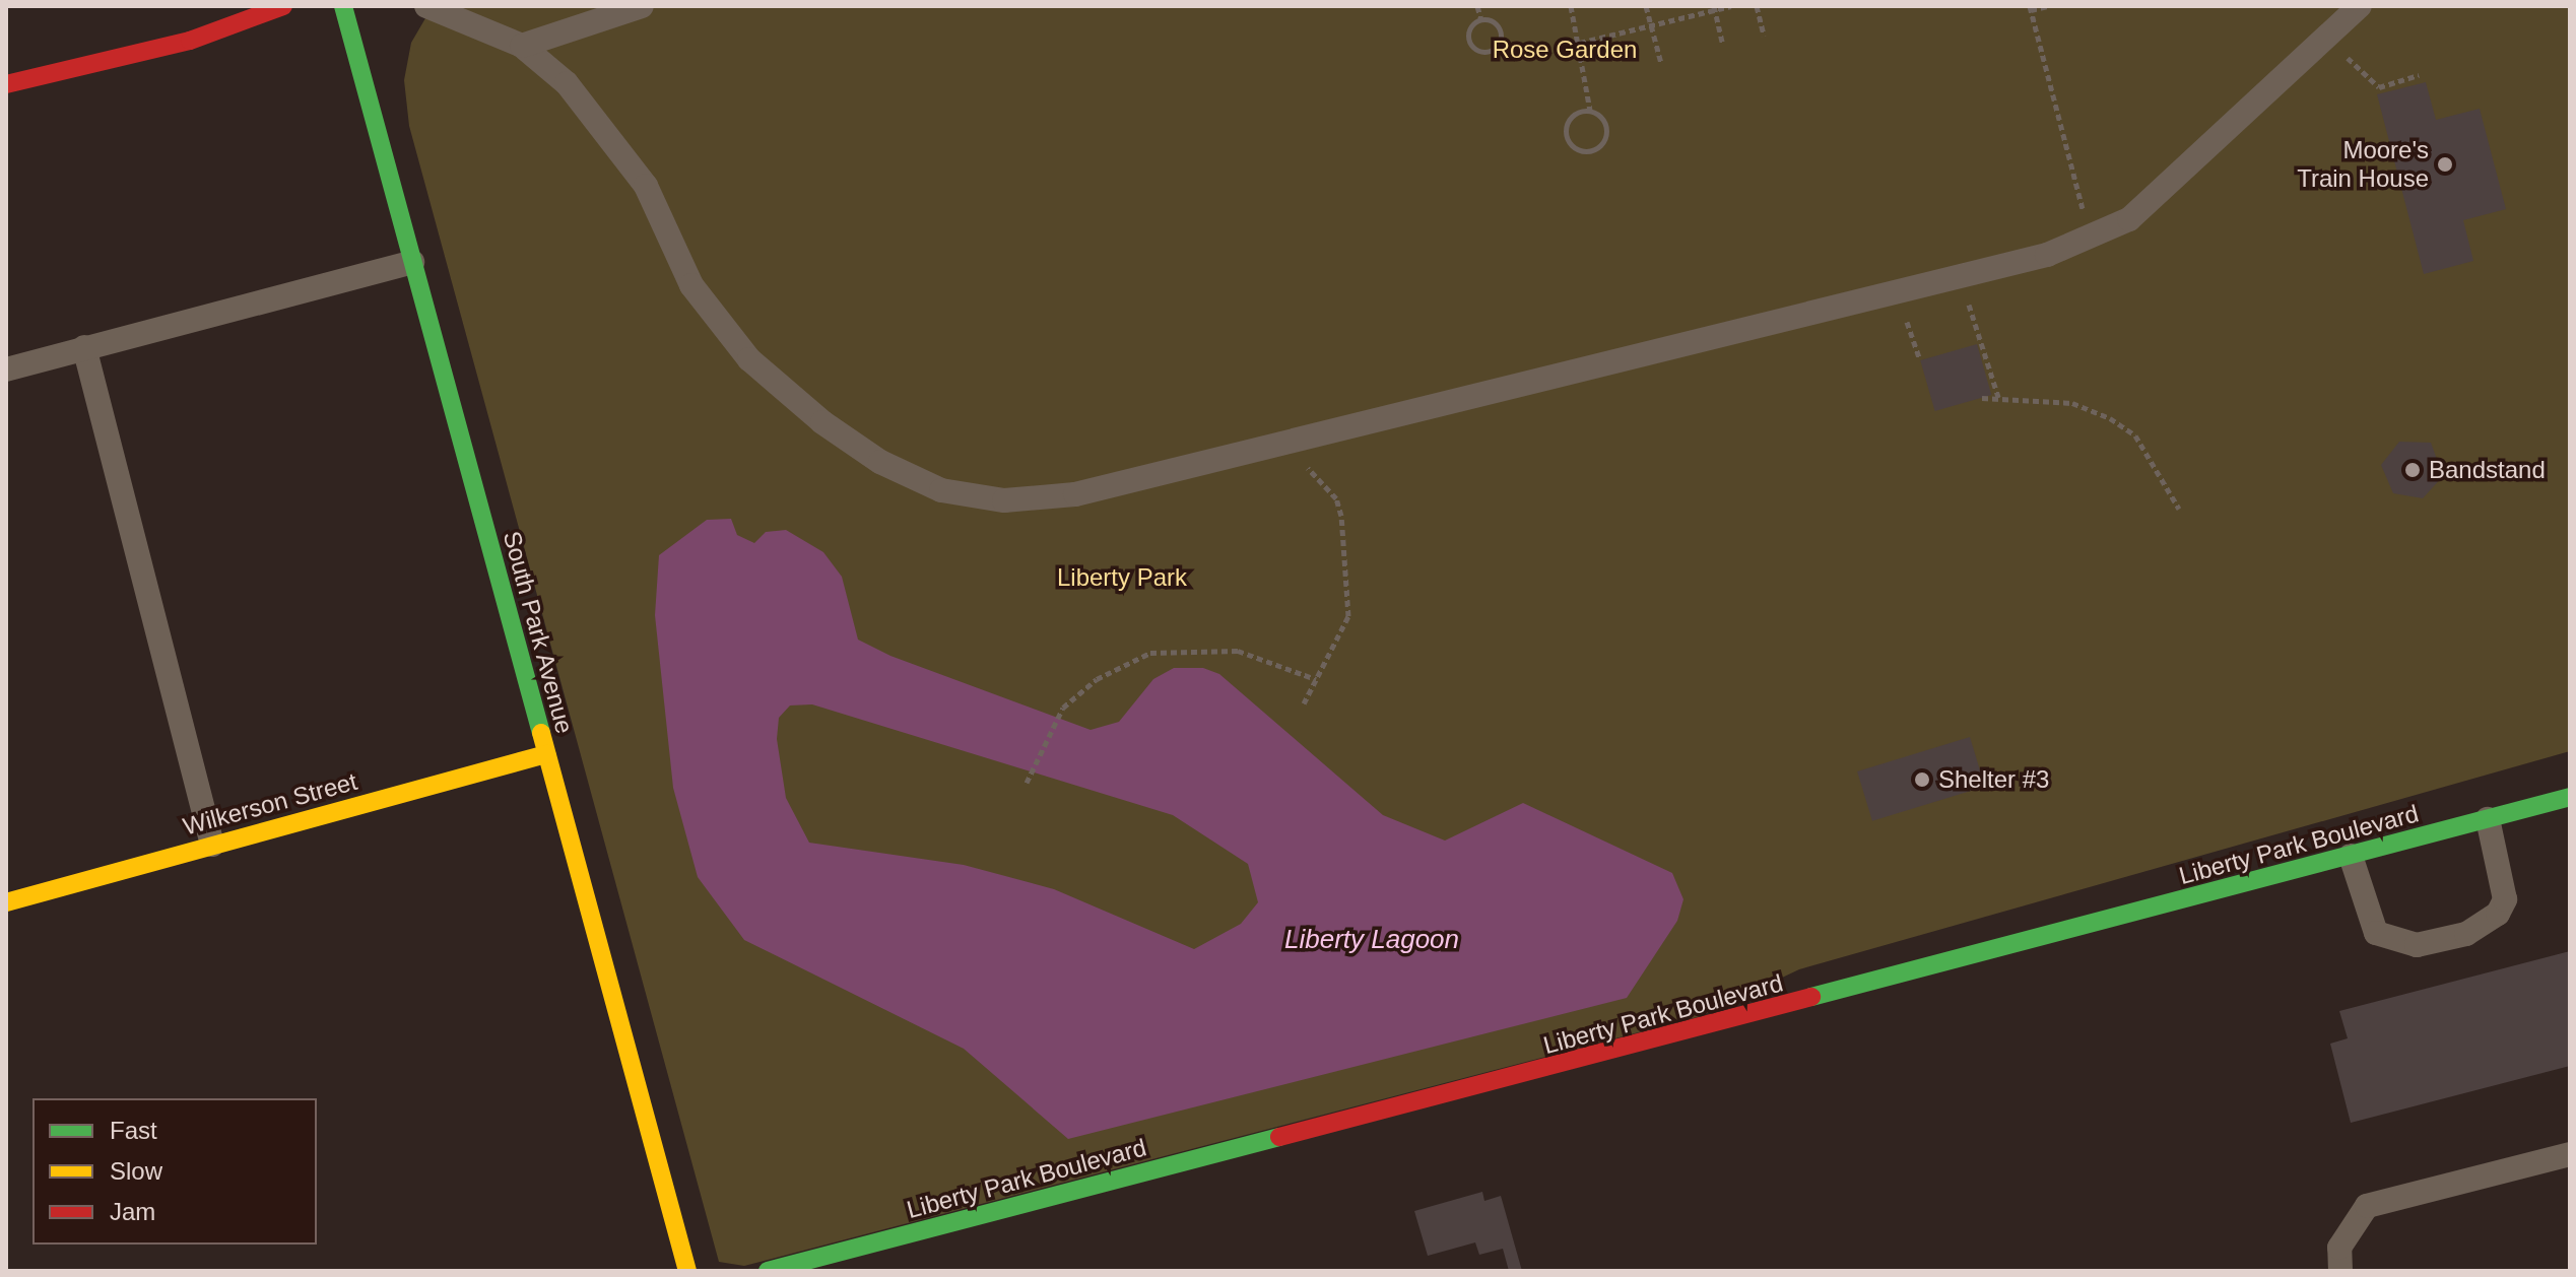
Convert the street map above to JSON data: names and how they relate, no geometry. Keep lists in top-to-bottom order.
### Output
{
  "streets": {
    "street": ["South Park Avenue", "Wilkerson Street", "Liberty Park Boulevard"]
  },
  "crossings": [
    ["South Park Avenue", "Wilkerson Street"]
  ],
  "water": ["Liberty Lagoon"],
  "parks": ["Rose Garden", "Liberty Park"],
  "places": ["Moore's Train House", "Bandstand", "Shelter #3"],
  "legend": ["Fast", "Slow", "Jam"]
}
